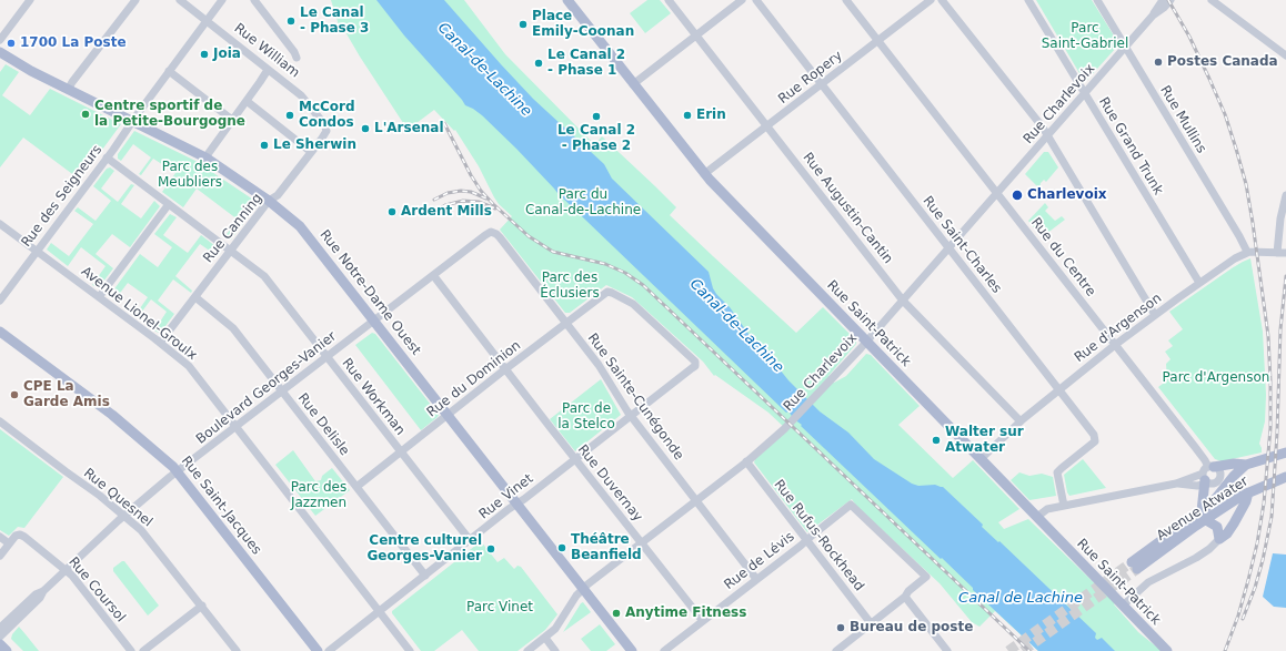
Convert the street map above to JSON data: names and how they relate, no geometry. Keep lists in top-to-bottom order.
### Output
{
  "streets": {
    "main road": [
      "Rue Notre-Dame Ouest",
      "Rue Saint-Patrick",
      "Rue Saint-Jacques",
      "Avenue Atwater"
    ],
    "street": [
      "Rue William",
      "Rue Ropery",
      "Rue Charlevoix",
      "Rue Mullins",
      "Rue Grand Trunk",
      "Rue des Seigneurs",
      "Rue Augustin-Cantin",
      "Rue Canning",
      "Rue Saint-Charles",
      "Rue du Centre",
      "Avenue Lionel-Groulx",
      "Rue d'Argenson",
      "Rue du Dominion",
      "Boulevard Georges-Vanier",
      "Rue Workman",
      "Rue Sainte-Cunégonde",
      "Rue Delisle",
      "Rue Duvernay",
      "Rue Vinet",
      "Rue Quesnel",
      "Rue Rufus-Rockhead",
      "Rue de Lévis",
      "Rue Coursol"
    ]
  },
  "crossings": [
    ["Rue William", "Rue des Seigneurs"],
    ["Rue William", "Rue Canning"],
    ["Rue Ropery", "Rue Augustin-Cantin"],
    ["Rue Ropery", "Rue Saint-Charles"],
    ["Rue Ropery", "Rue du Centre"],
    ["Rue Ropery", "Rue Saint-Patrick"],
    ["Rue Charlevoix", "Rue Mullins"],
    ["Rue Charlevoix", "Rue Grand Trunk"],
    ["Rue Charlevoix", "Rue Augustin-Cantin"],
    ["Rue Charlevoix", "Rue Saint-Charles"],
    ["Rue Charlevoix", "Rue du Centre"],
    ["Rue Charlevoix", "Rue Notre-Dame Ouest"],
    ["Rue Charlevoix", "Rue Saint-Patrick"],
    ["Rue Charlevoix", "Rue Sainte-Cunégonde"],
    ["Rue Charlevoix", "Rue Duvernay"],
    ["Rue Charlevoix", "Rue Rufus-Rockhead"],
    ["Rue Mullins", "Rue d'Argenson"],
    ["Rue Grand Trunk", "Rue d'Argenson"],
    ["Rue des Seigneurs", "Rue Notre-Dame Ouest"],
    ["Rue des Seigneurs", "Avenue Lionel-Groulx"],
    ["Rue des Seigneurs", "Rue Workman"],
    ["Rue Augustin-Cantin", "Rue d'Argenson"],
    ["Rue Canning", "Rue Notre-Dame Ouest"],
    ["Rue Canning", "Avenue Lionel-Groulx"],
    ["Rue Canning", "Rue Workman"],
    ["Rue Canning", "Rue Delisle"],
    ["Rue Saint-Charles", "Rue d'Argenson"],
    ["Rue du Centre", "Rue d'Argenson"],
    ["Rue Notre-Dame Ouest", "Rue du Dominion"],
    ["Rue Notre-Dame Ouest", "Boulevard Georges-Vanier"],
    ["Rue Notre-Dame Ouest", "Rue Vinet"],
    ["Avenue Lionel-Groulx", "Boulevard Georges-Vanier"],
    ["Avenue Lionel-Groulx", "Rue Vinet"],
    ["Rue Saint-Patrick", "Rue d'Argenson"],
    ["Rue du Dominion", "Rue Workman"],
    ["Rue du Dominion", "Rue Sainte-Cunégonde"],
    ["Rue du Dominion", "Rue Delisle"],
    ["Rue du Dominion", "Rue Duvernay"],
    ["Rue du Dominion", "Rue Vinet"],
    ["Boulevard Georges-Vanier", "Rue Workman"],
    ["Boulevard Georges-Vanier", "Rue Sainte-Cunégonde"],
    ["Boulevard Georges-Vanier", "Rue Delisle"],
    ["Boulevard Georges-Vanier", "Rue Duvernay"],
    ["Boulevard Georges-Vanier", "Rue Quesnel"],
    ["Boulevard Georges-Vanier", "Rue Saint-Jacques"],
    ["Boulevard Georges-Vanier", "Rue Coursol"],
    ["Rue Workman", "Rue Vinet"],
    ["Rue Sainte-Cunégonde", "Rue Vinet"],
    ["Rue Sainte-Cunégonde", "Rue de Lévis"],
    ["Rue Delisle", "Rue Vinet"],
    ["Rue Duvernay", "Rue Vinet"],
    ["Rue Duvernay", "Rue de Lévis"],
    ["Rue Rufus-Rockhead", "Rue de Lévis"]
  ],
  "water": ["Canal-de-Lachine", "Canal de Lachine"],
  "parks": [
    "Parc Saint-Gabriel",
    "Parc des Meubliers",
    "Parc du Canal-de-Lachine",
    "Parc des Éclusiers",
    "Parc d'Argenson",
    "Parc de la Stelco",
    "Parc des Jazzmen",
    "Parc Vinet"
  ],
  "places": [
    "Le Canal - Phase 3",
    "Place Emily-Coonan",
    "1700 La Poste",
    "Joia",
    "Postes Canada",
    "Le Canal 2 - Phase 1",
    "Centre sportif de la Petite-Bourgogne",
    "McCord Condos",
    "Erin",
    "Le Canal 2 - Phase 2",
    "L'Arsenal",
    "Le Sherwin",
    "Charlevoix",
    "Ardent Mills",
    "CPE La Garde Amis",
    "Walter sur Atwater",
    "Théâtre Beanfield",
    "Centre culturel Georges-Vanier",
    "Anytime Fitness",
    "Bureau de poste"
  ]
}
